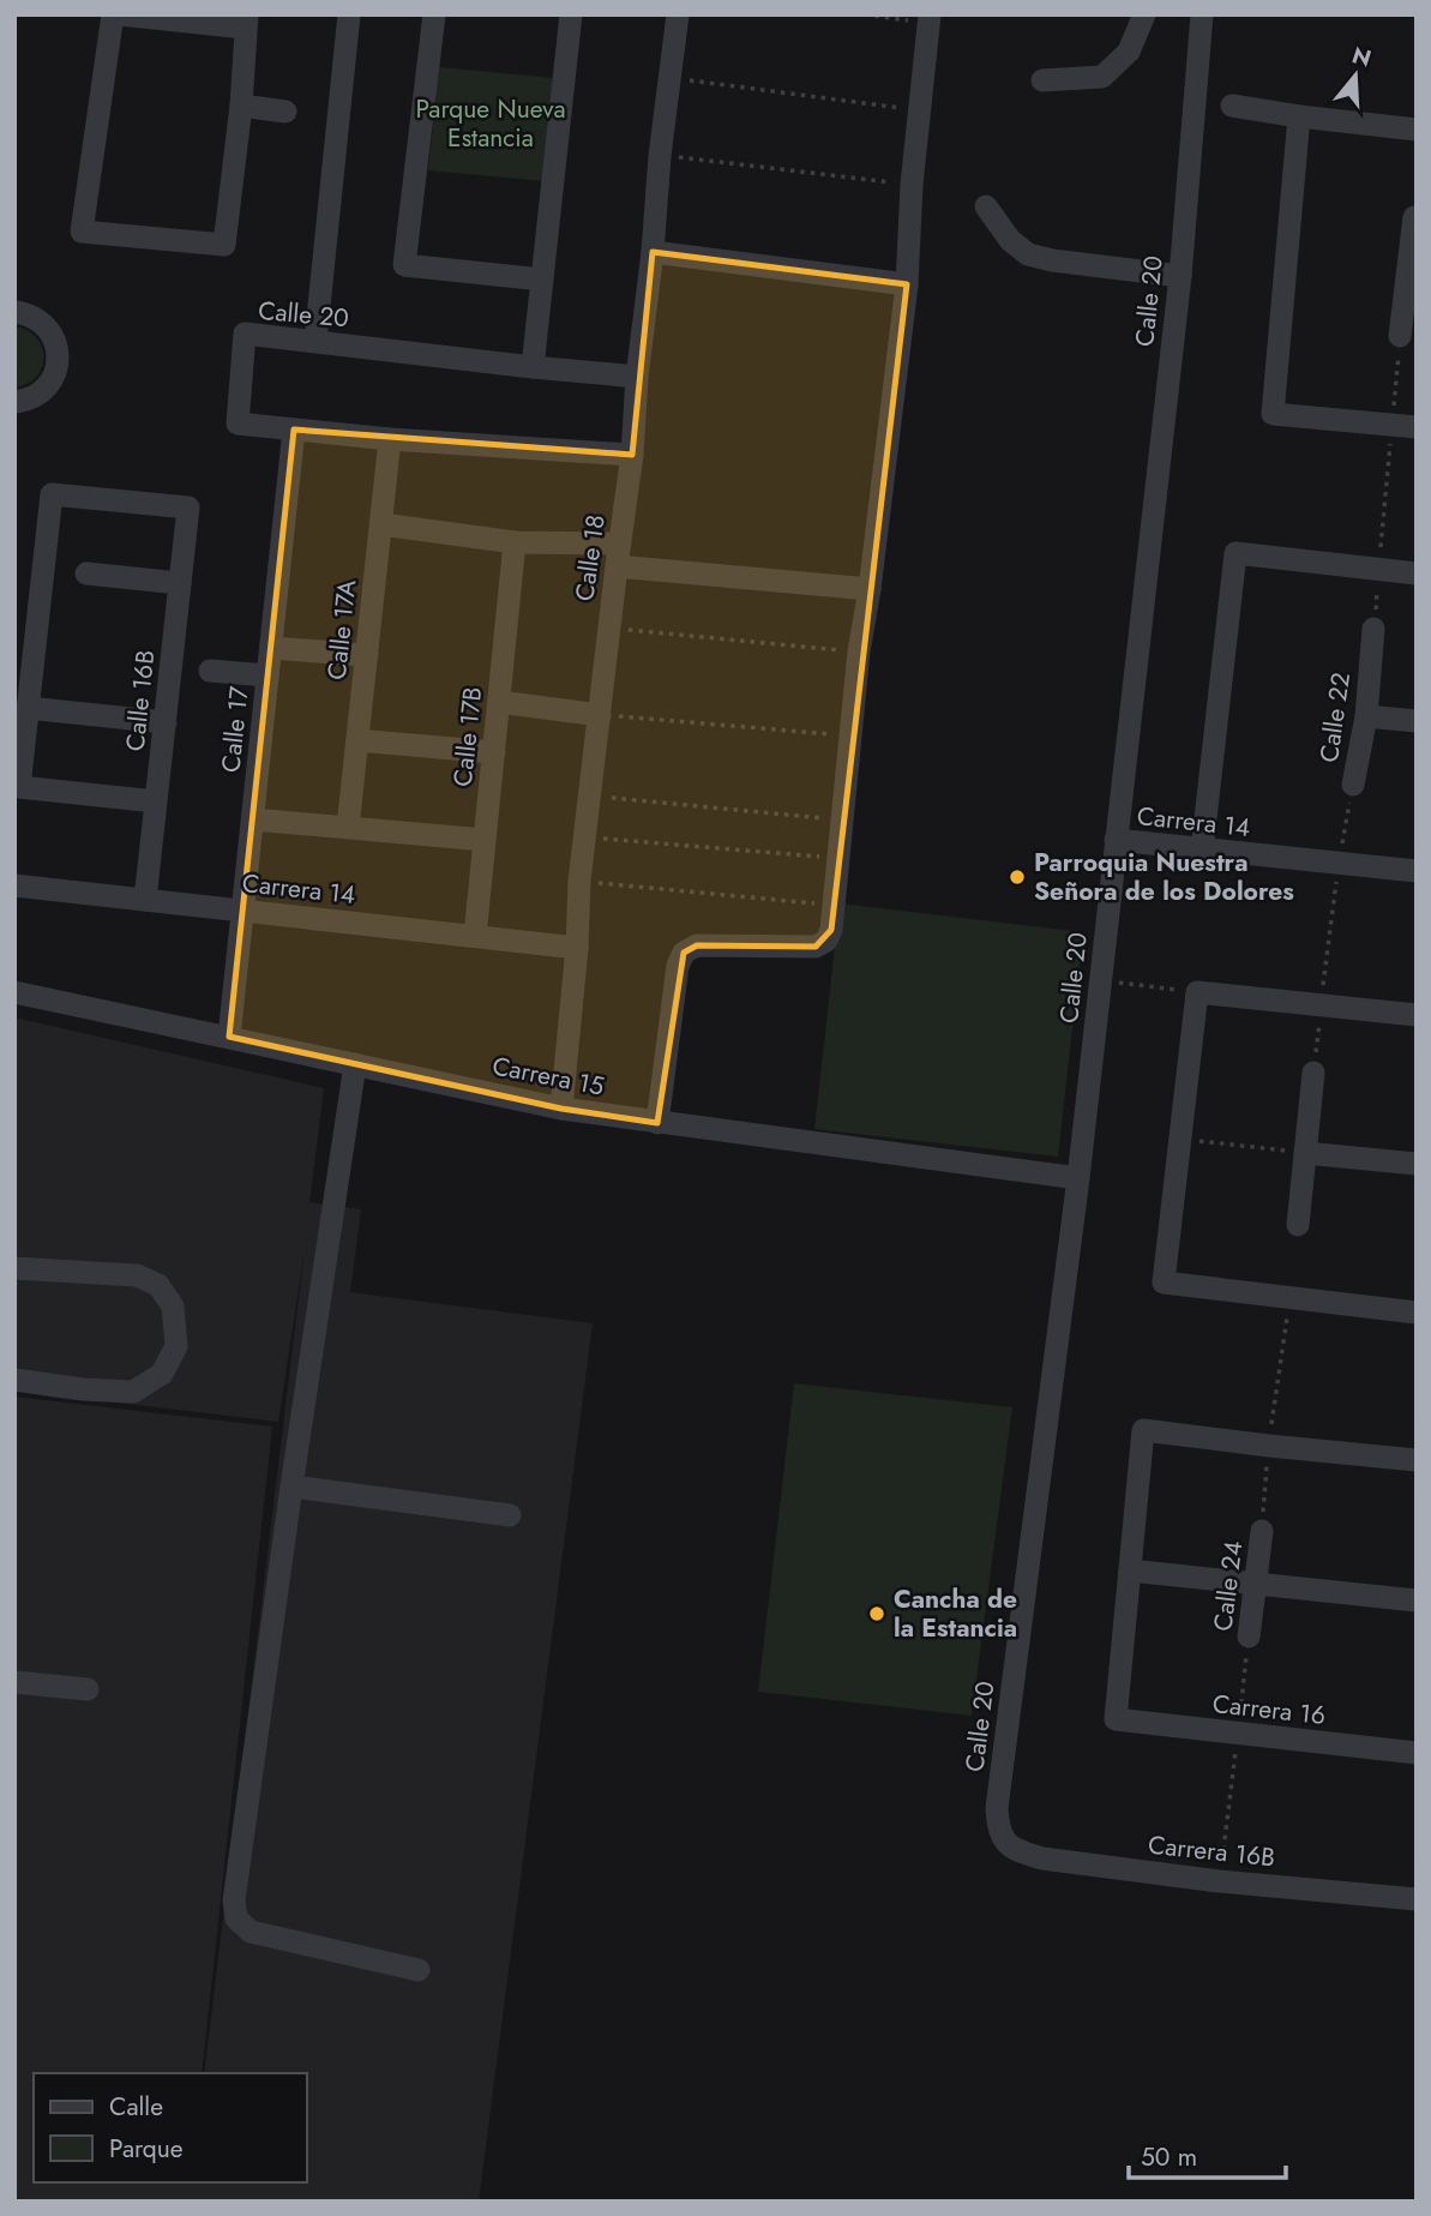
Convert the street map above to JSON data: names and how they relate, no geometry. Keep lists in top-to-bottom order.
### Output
{
  "streets": {
    "street": [
      "Calle 20",
      "Calle 18",
      "Calle 17A",
      "Calle 16B",
      "Calle 22",
      "Calle 17",
      "Calle 17B",
      "Carrera 14",
      "Carrera 15",
      "Calle 24",
      "Carrera 16",
      "Carrera 16B"
    ]
  },
  "crossings": [
    ["Calle 20", "Calle 18"],
    ["Calle 20", "Calle 17A"],
    ["Calle 20", "Calle 17"],
    ["Calle 20", "Carrera 14"],
    ["Calle 20", "Carrera 15"],
    ["Calle 20", "Carrera 16B"],
    ["Calle 18", "Carrera 14"],
    ["Calle 18", "Carrera 15"],
    ["Calle 16B", "Carrera 14"],
    ["Calle 22", "Carrera 14"],
    ["Calle 17", "Carrera 14"],
    ["Calle 17", "Carrera 15"],
    ["Calle 17B", "Carrera 14"],
    ["Calle 24", "Carrera 16"],
    ["Calle 24", "Carrera 16B"]
  ],
  "parks": ["Parque Nueva Estancia"],
  "places": ["Parroquia Nuestra Señora de los Dolores", "Cancha de la Estancia"],
  "legend": ["Calle", "Parque"],
  "scale_bar": "50 m",
  "north": "top"
}
